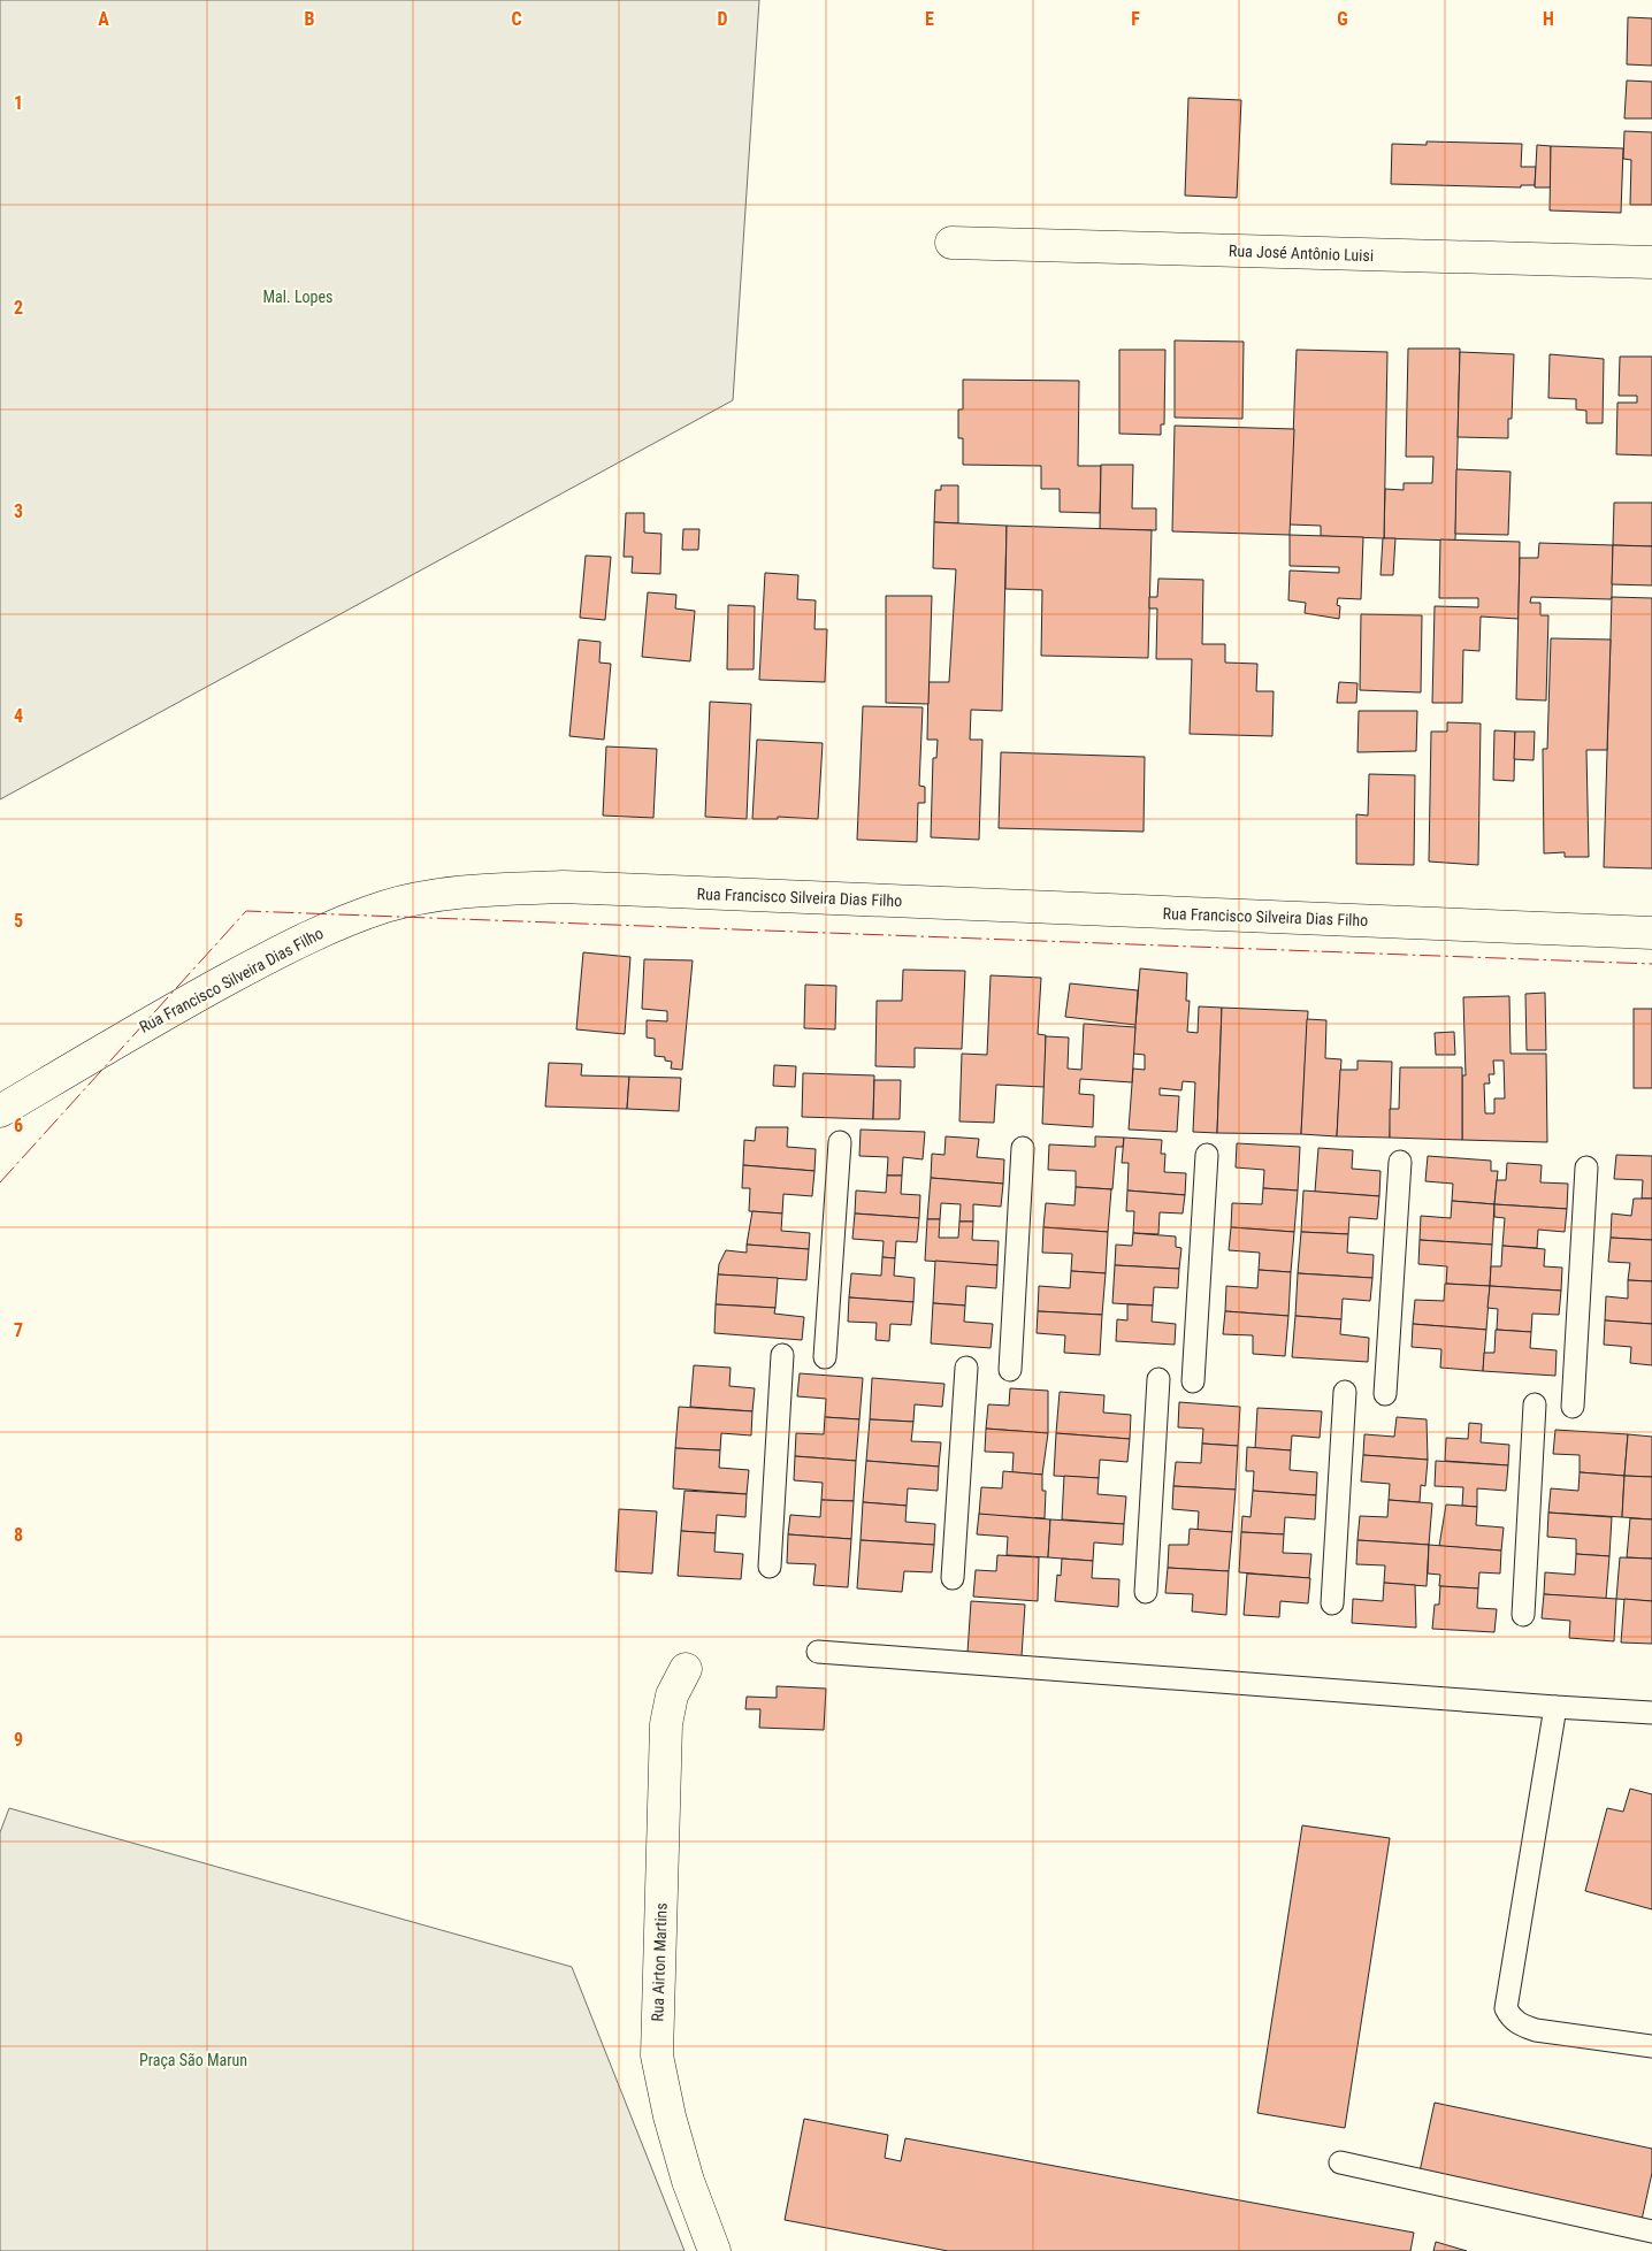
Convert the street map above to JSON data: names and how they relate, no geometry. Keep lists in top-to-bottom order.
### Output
{
  "streets": {
    "street": ["Rua José Antônio Luisi", "Rua Francisco Silveira Dias Filho", "Rua Airton Martins"]
  },
  "parks": ["Mal. Lopes", "Praça São Marun"],
  "grid": {
    "columns": [
      "A",
      "B",
      "C",
      "D",
      "E",
      "F",
      "G",
      "H"
    ],
    "rows": [
      "1",
      "2",
      "3",
      "4",
      "5",
      "6",
      "7",
      "8",
      "9"
    ]
  }
}
